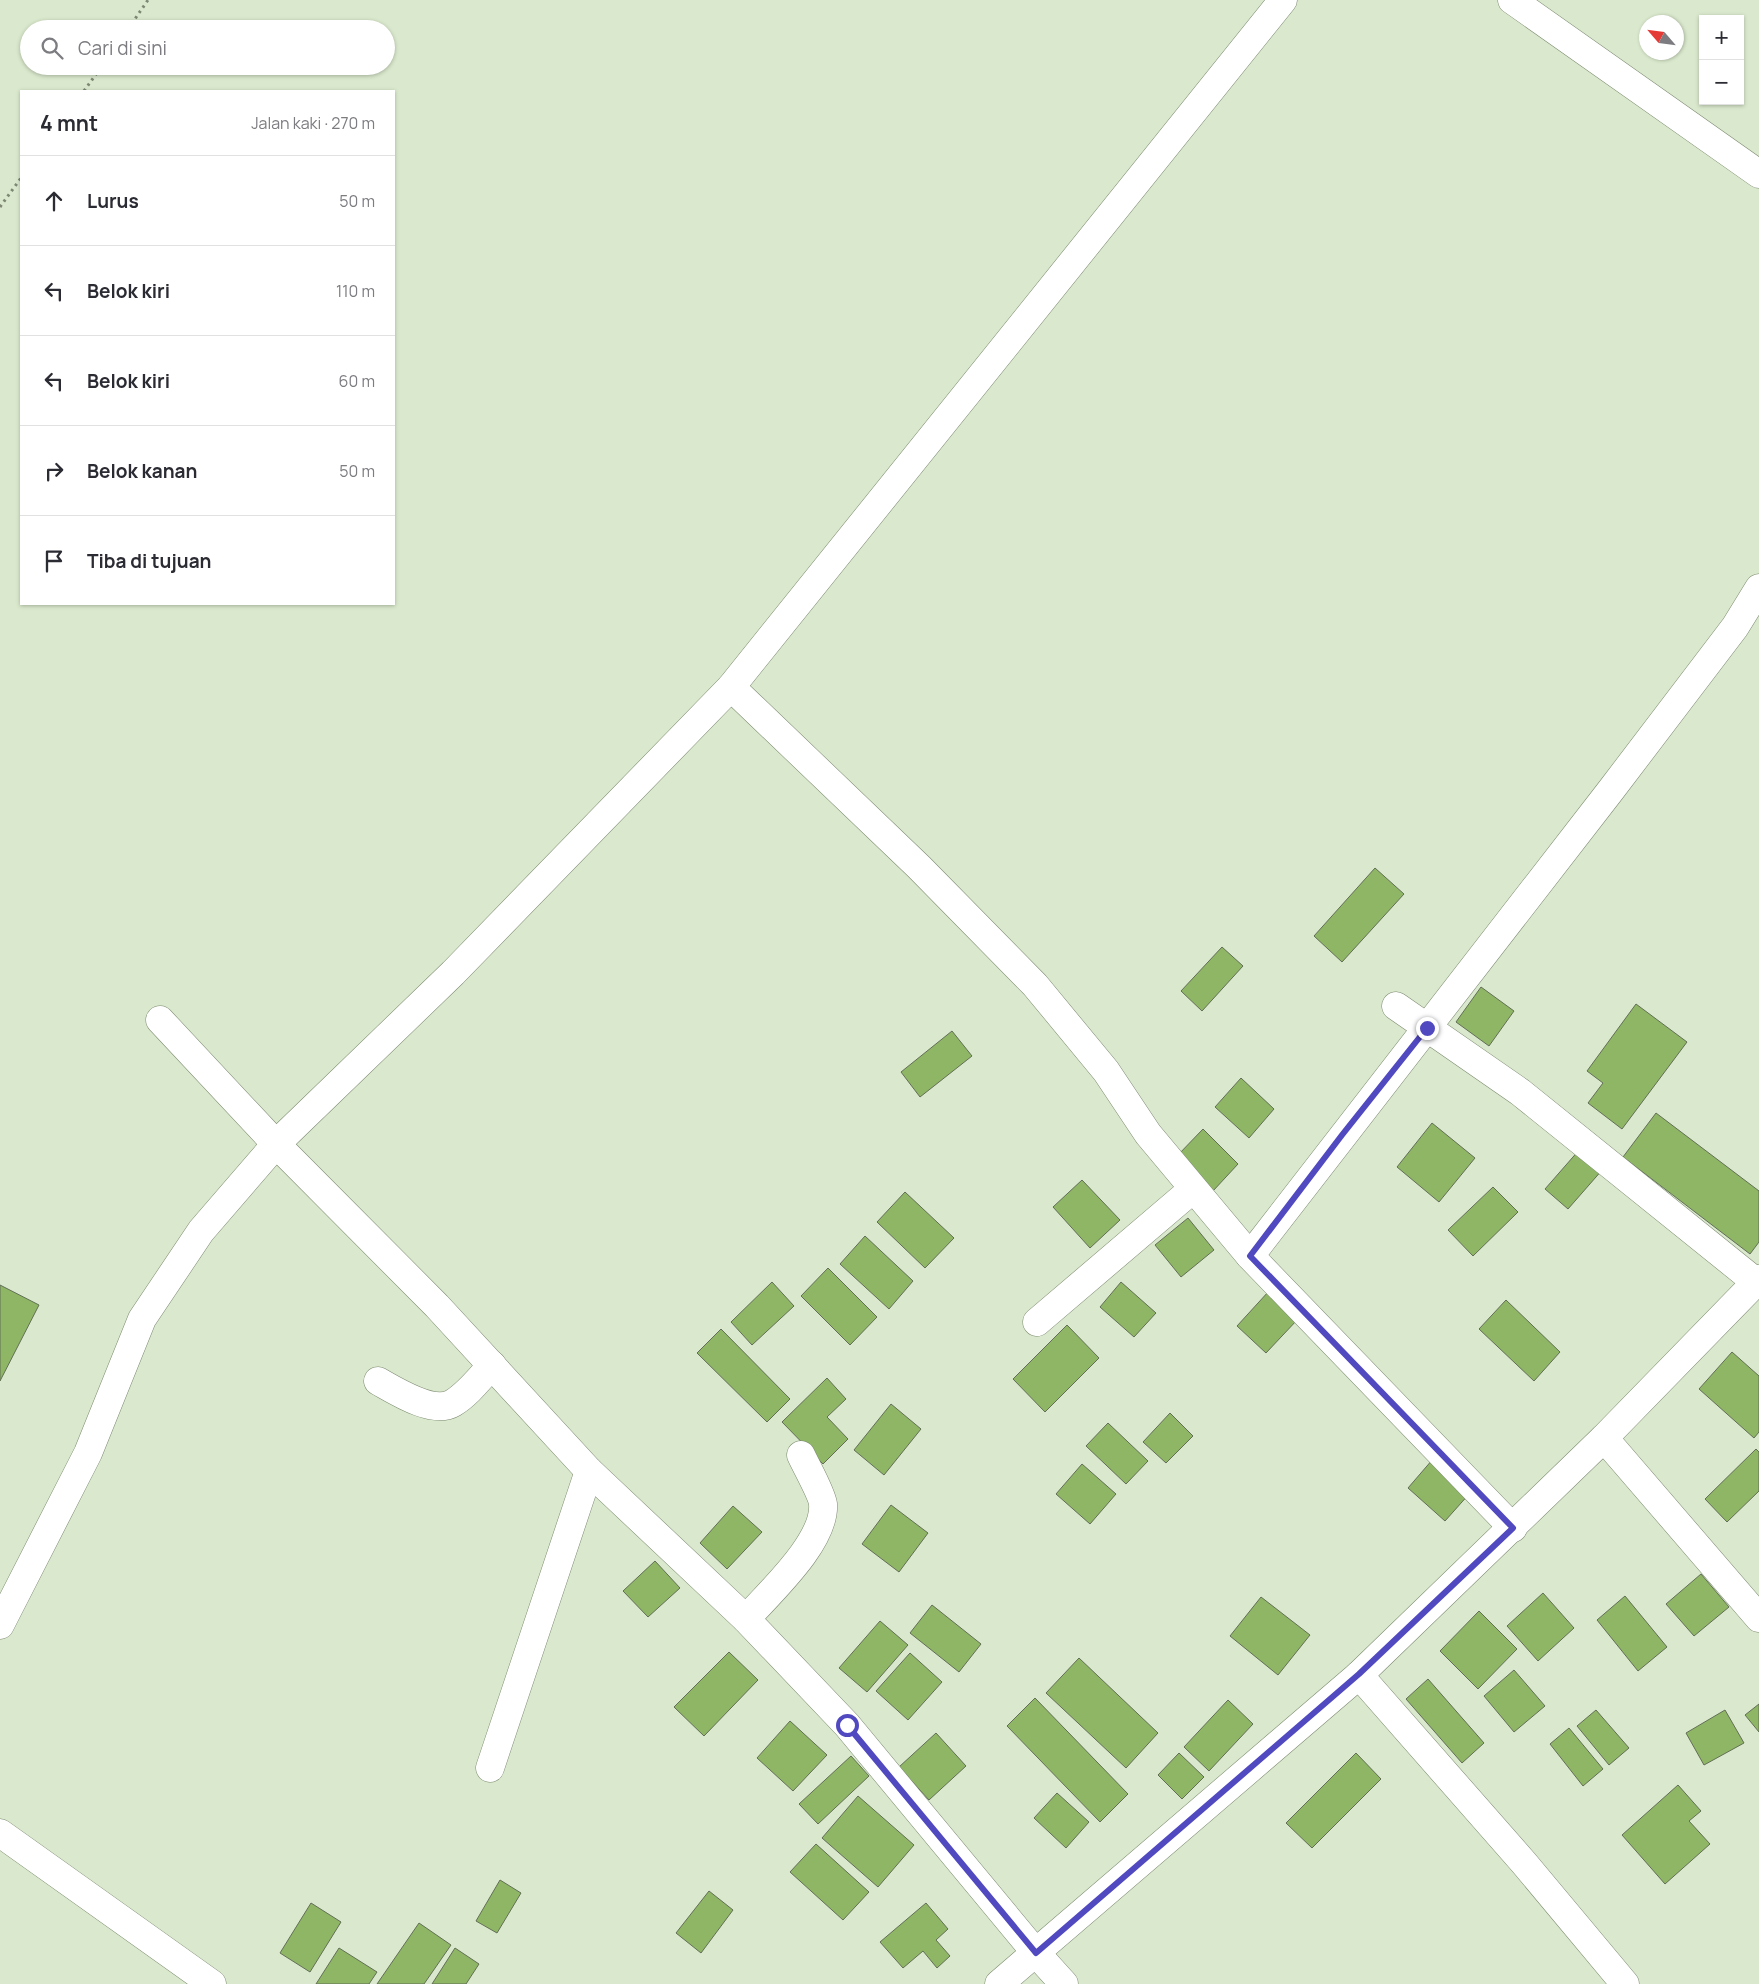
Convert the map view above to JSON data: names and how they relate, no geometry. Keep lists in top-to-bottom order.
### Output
{
  "north": "top left",
  "page": {
    "map_buttons": ["+", "−"],
    "search": "Cari di sini",
    "heading": ["4 mnt", "Jalan kaki · 270 m"],
    "list": [
      ["Lurus", "50 m"],
      ["Belok kiri", "110 m"],
      ["Belok kiri", "60 m"],
      ["Belok kanan", "50 m"],
      "Tiba di tujuan"
    ]
  }
}
